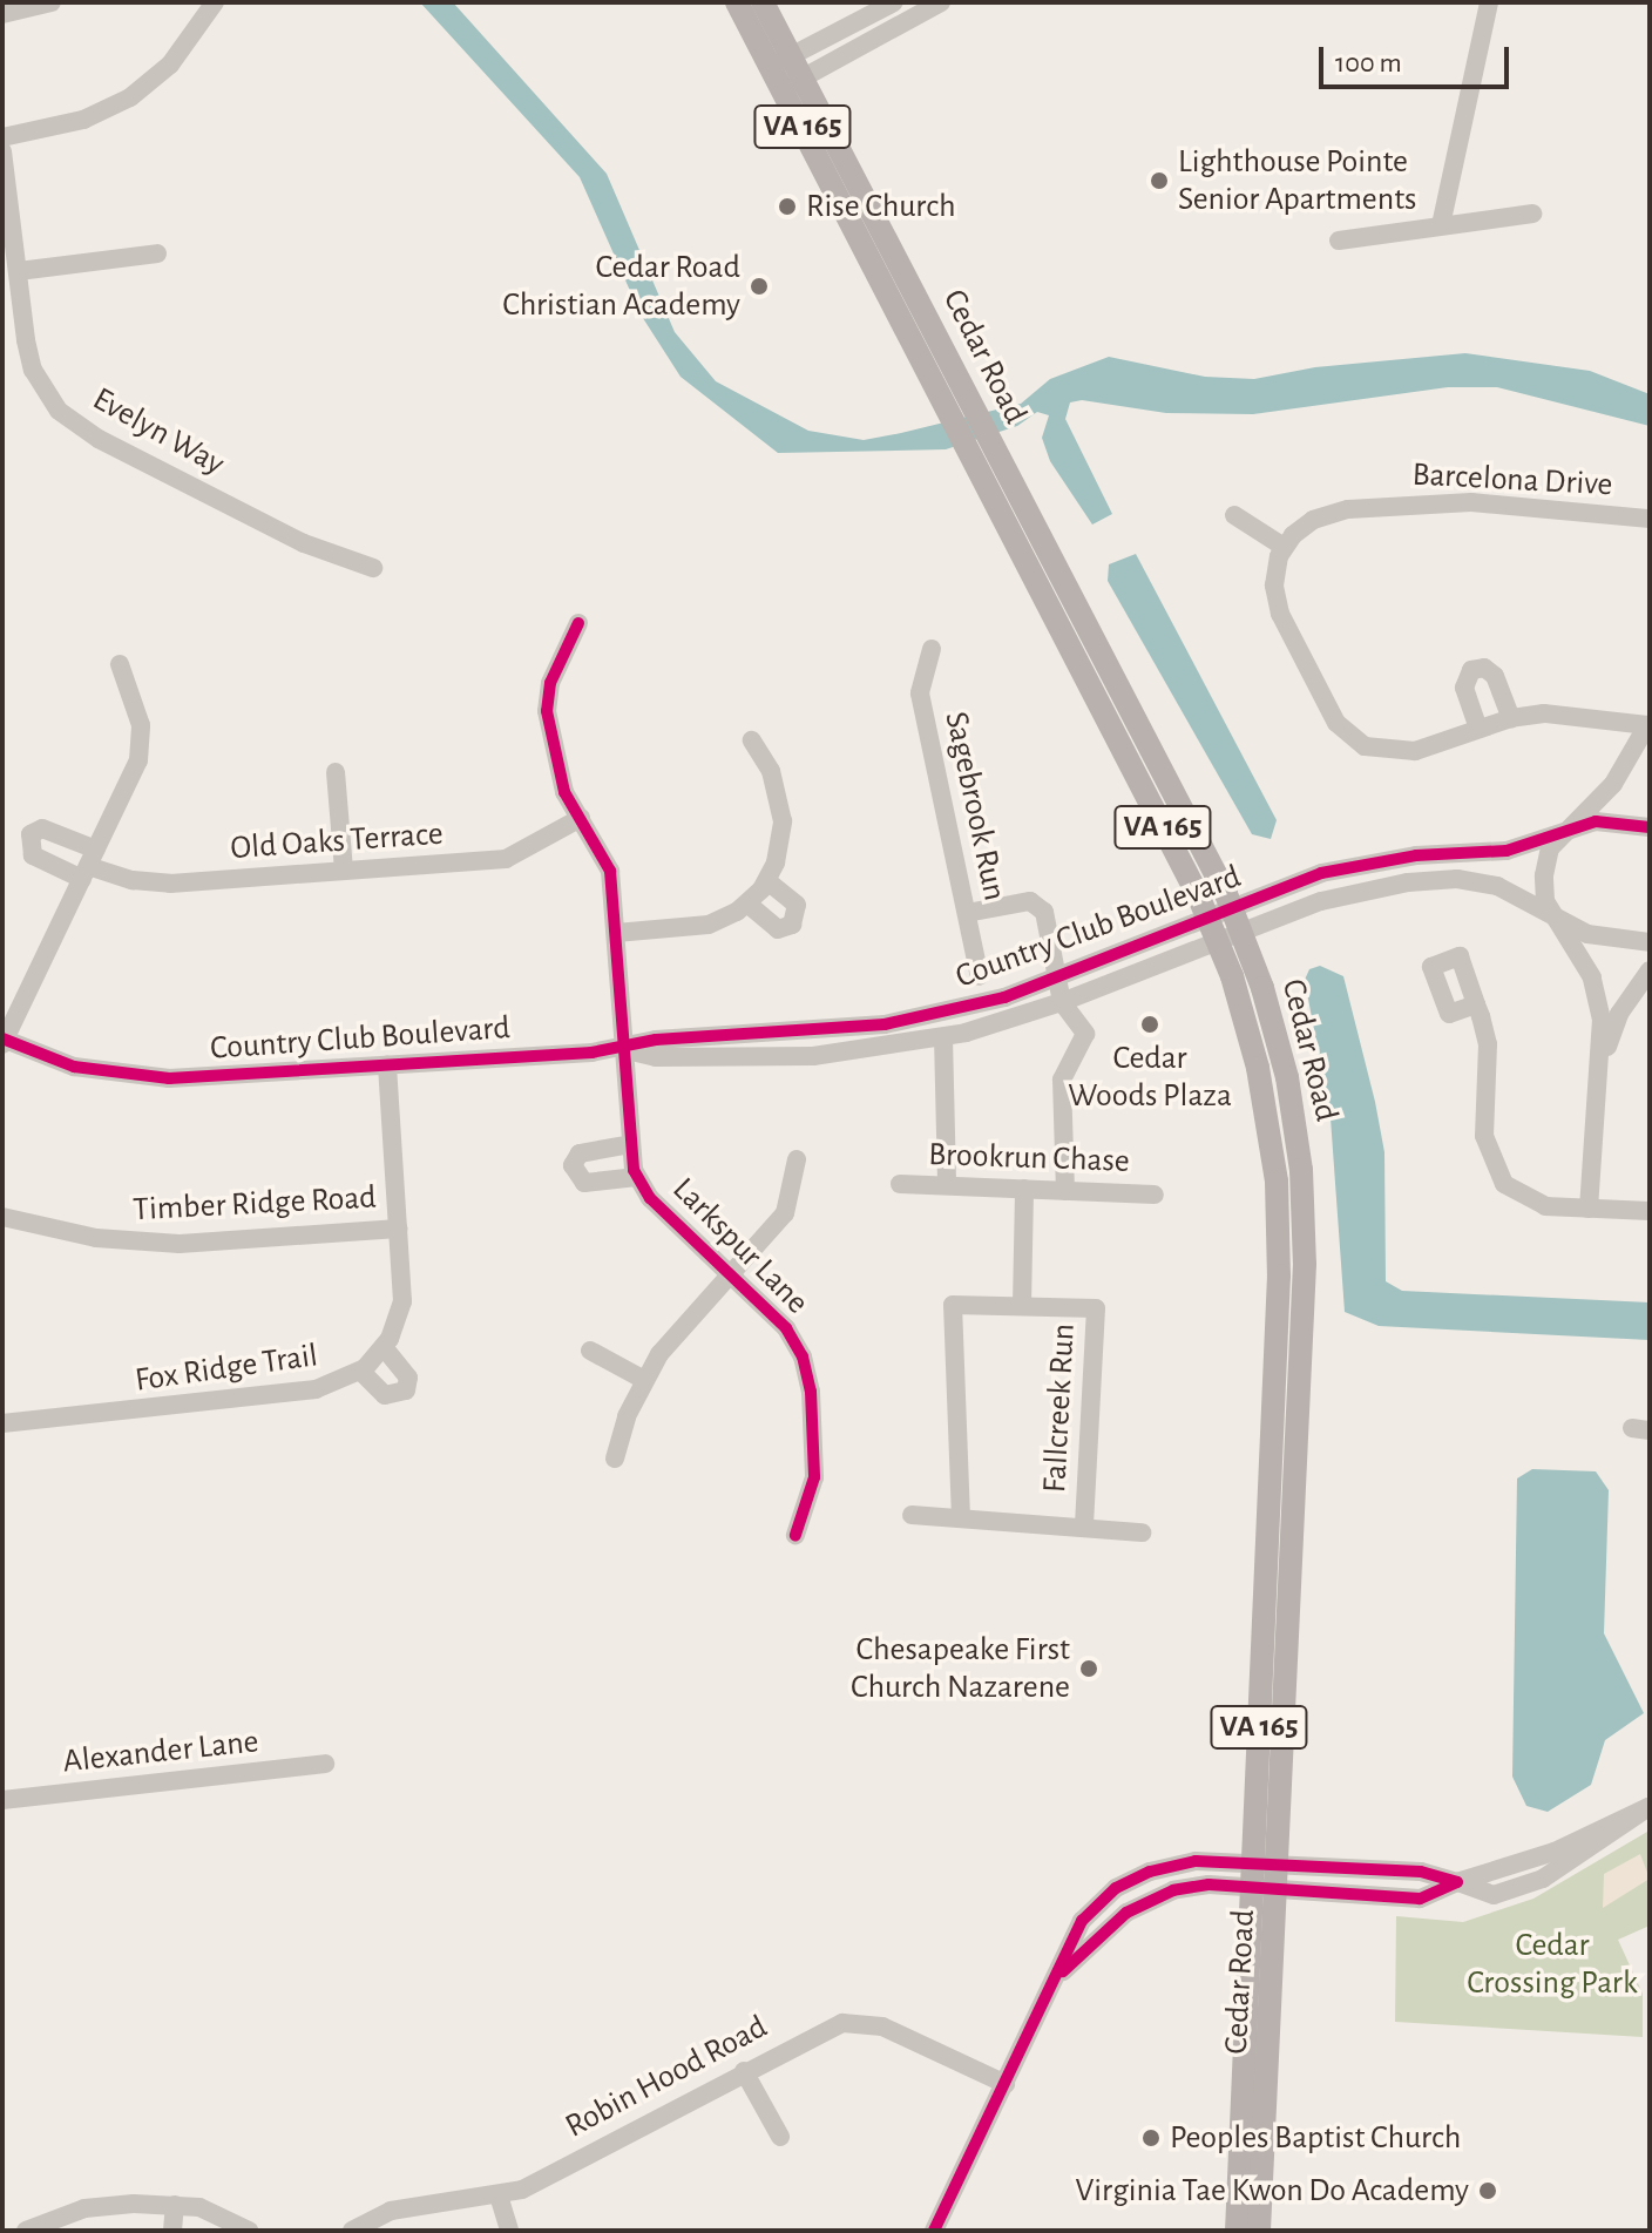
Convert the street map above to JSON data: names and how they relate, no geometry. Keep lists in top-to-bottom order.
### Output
{
  "streets": {
    "main road": ["VA 165", "Cedar Road"],
    "street": [
      "Evelyn Way",
      "Barcelona Drive",
      "Sagebrook Run",
      "Old Oaks Terrace",
      "Country Club Boulevard",
      "Brookrun Chase",
      "Timber Ridge Road",
      "Larkspur Lane",
      "Fox Ridge Trail",
      "Fallcreek Run",
      "Alexander Lane",
      "Robin Hood Road"
    ]
  },
  "crossings": [
    ["Cedar Road", "Country Club Boulevard"],
    ["Old Oaks Terrace", "Larkspur Lane"],
    ["Country Club Boulevard", "Larkspur Lane"],
    ["Country Club Boulevard", "Fox Ridge Trail"],
    ["Brookrun Chase", "Fallcreek Run"],
    ["Timber Ridge Road", "Fox Ridge Trail"]
  ],
  "parks": ["Cedar Crossing Park"],
  "places": [
    "Lighthouse Pointe Senior Apartments",
    "Rise Church",
    "Cedar Road Christian Academy",
    "Cedar Woods Plaza",
    "Chesapeake First Church Nazarene",
    "Peoples Baptist Church",
    "Virginia Tae Kwon Do Academy"
  ],
  "scale_bar": "100 m"
}
